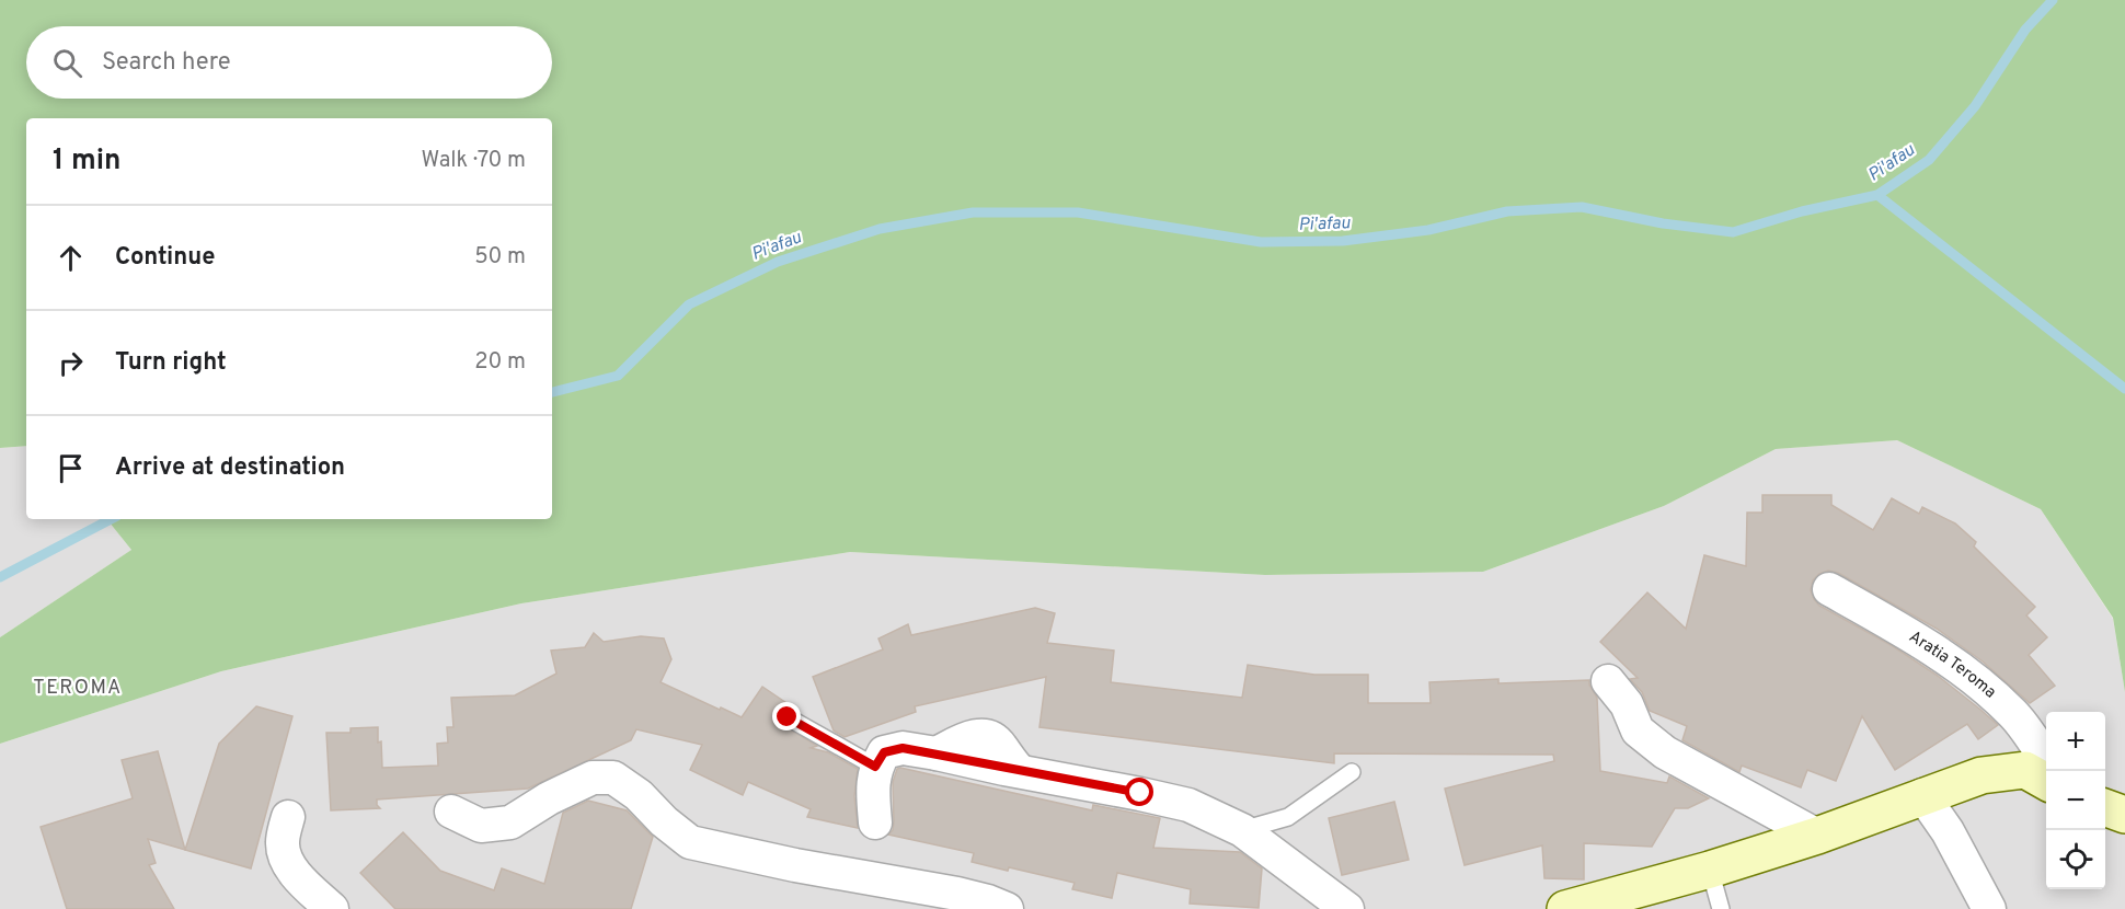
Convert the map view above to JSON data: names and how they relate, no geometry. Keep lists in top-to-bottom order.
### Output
{
  "streets": {
    "street": ["Aratia Teroma"]
  },
  "districts": ["TEROMA"],
  "water": ["Pi'afau"],
  "page": {
    "search": "Search here",
    "heading": ["1 min", "Walk · 70 m"],
    "list": [
      ["Continue", "50 m"],
      ["Turn right", "20 m"],
      "Arrive at destination"
    ],
    "map_buttons": ["+", "−"]
  }
}
